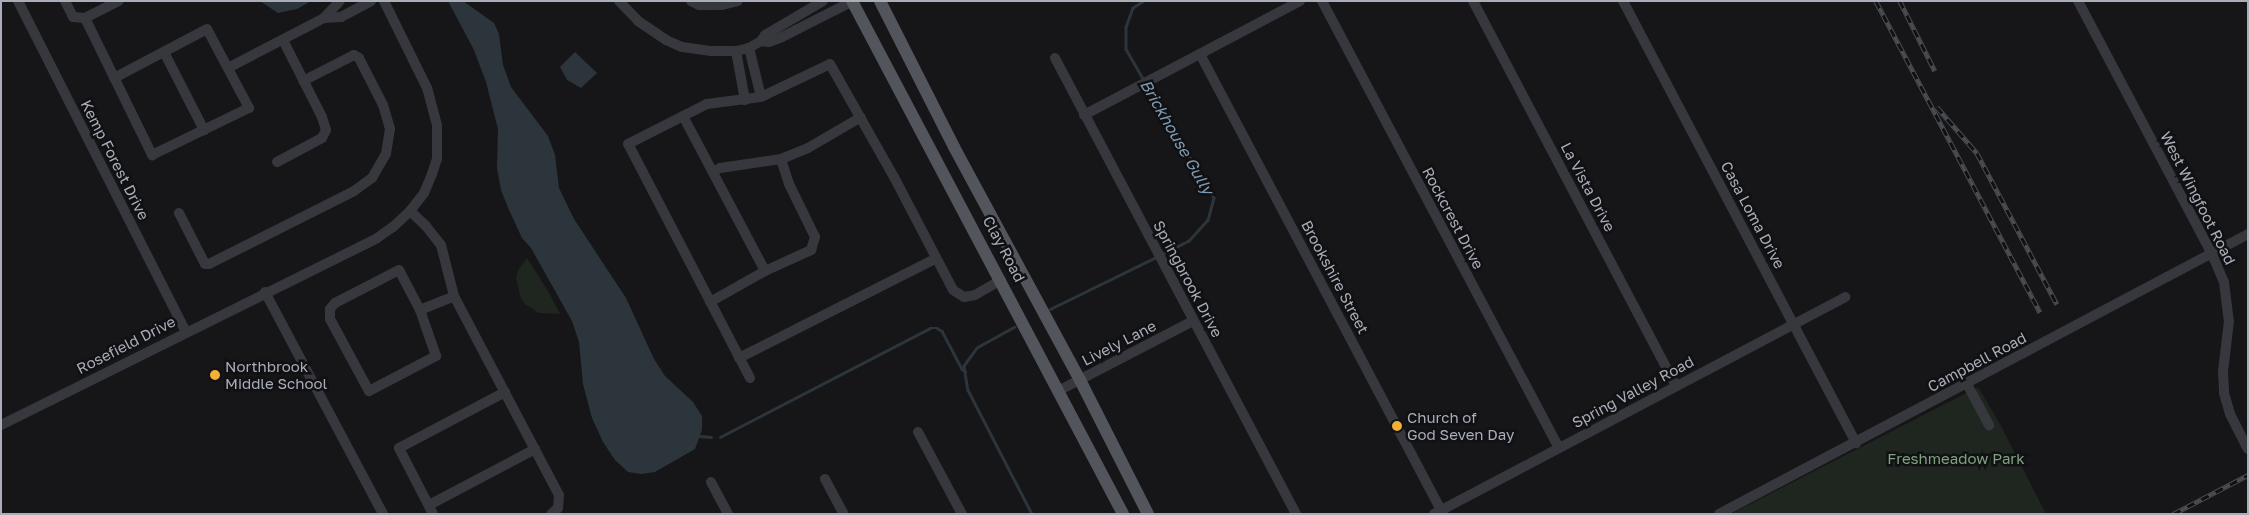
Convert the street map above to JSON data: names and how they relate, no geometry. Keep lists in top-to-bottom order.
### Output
{
  "streets": {
    "main road": ["Clay Road"],
    "street": [
      "Kemp Forest Drive",
      "La Vista Drive",
      "West Wingfoot Road",
      "Casa Loma Drive",
      "Rockcrest Drive",
      "Brookshire Street",
      "Springbrook Drive",
      "Lively Lane",
      "Rosefield Drive",
      "Campbell Road",
      "Spring Valley Road"
    ]
  },
  "crossings": [
    ["Kemp Forest Drive", "Rosefield Drive"],
    ["La Vista Drive", "Spring Valley Road"],
    ["West Wingfoot Road", "Campbell Road"],
    ["Casa Loma Drive", "Campbell Road"],
    ["Casa Loma Drive", "Spring Valley Road"],
    ["Rockcrest Drive", "Spring Valley Road"],
    ["Clay Road", "Lively Lane"],
    ["Brookshire Street", "Spring Valley Road"],
    ["Springbrook Drive", "Lively Lane"]
  ],
  "water": ["Brickhouse Gully"],
  "parks": ["Freshmeadow Park"],
  "places": ["Northbrook Middle School", "Church of God Seven Day"]
}
